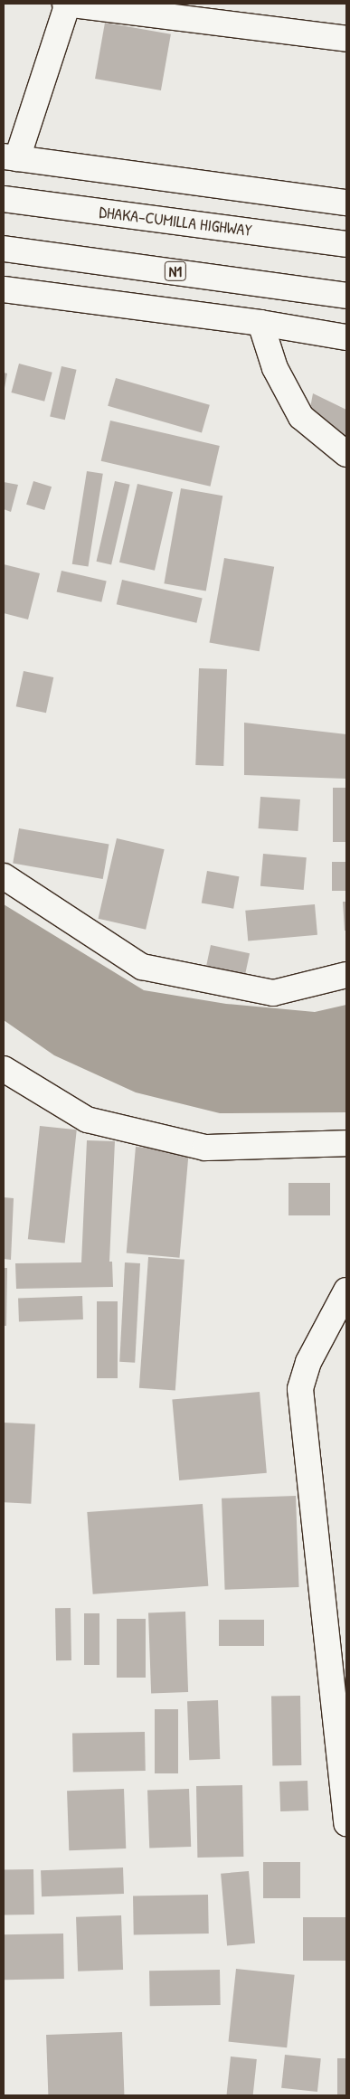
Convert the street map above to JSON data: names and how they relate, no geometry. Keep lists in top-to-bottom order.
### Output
{
  "streets": {
    "main road": ["DHAKA–CUMILLA HIGHWAY", "N1"]
  }
}
